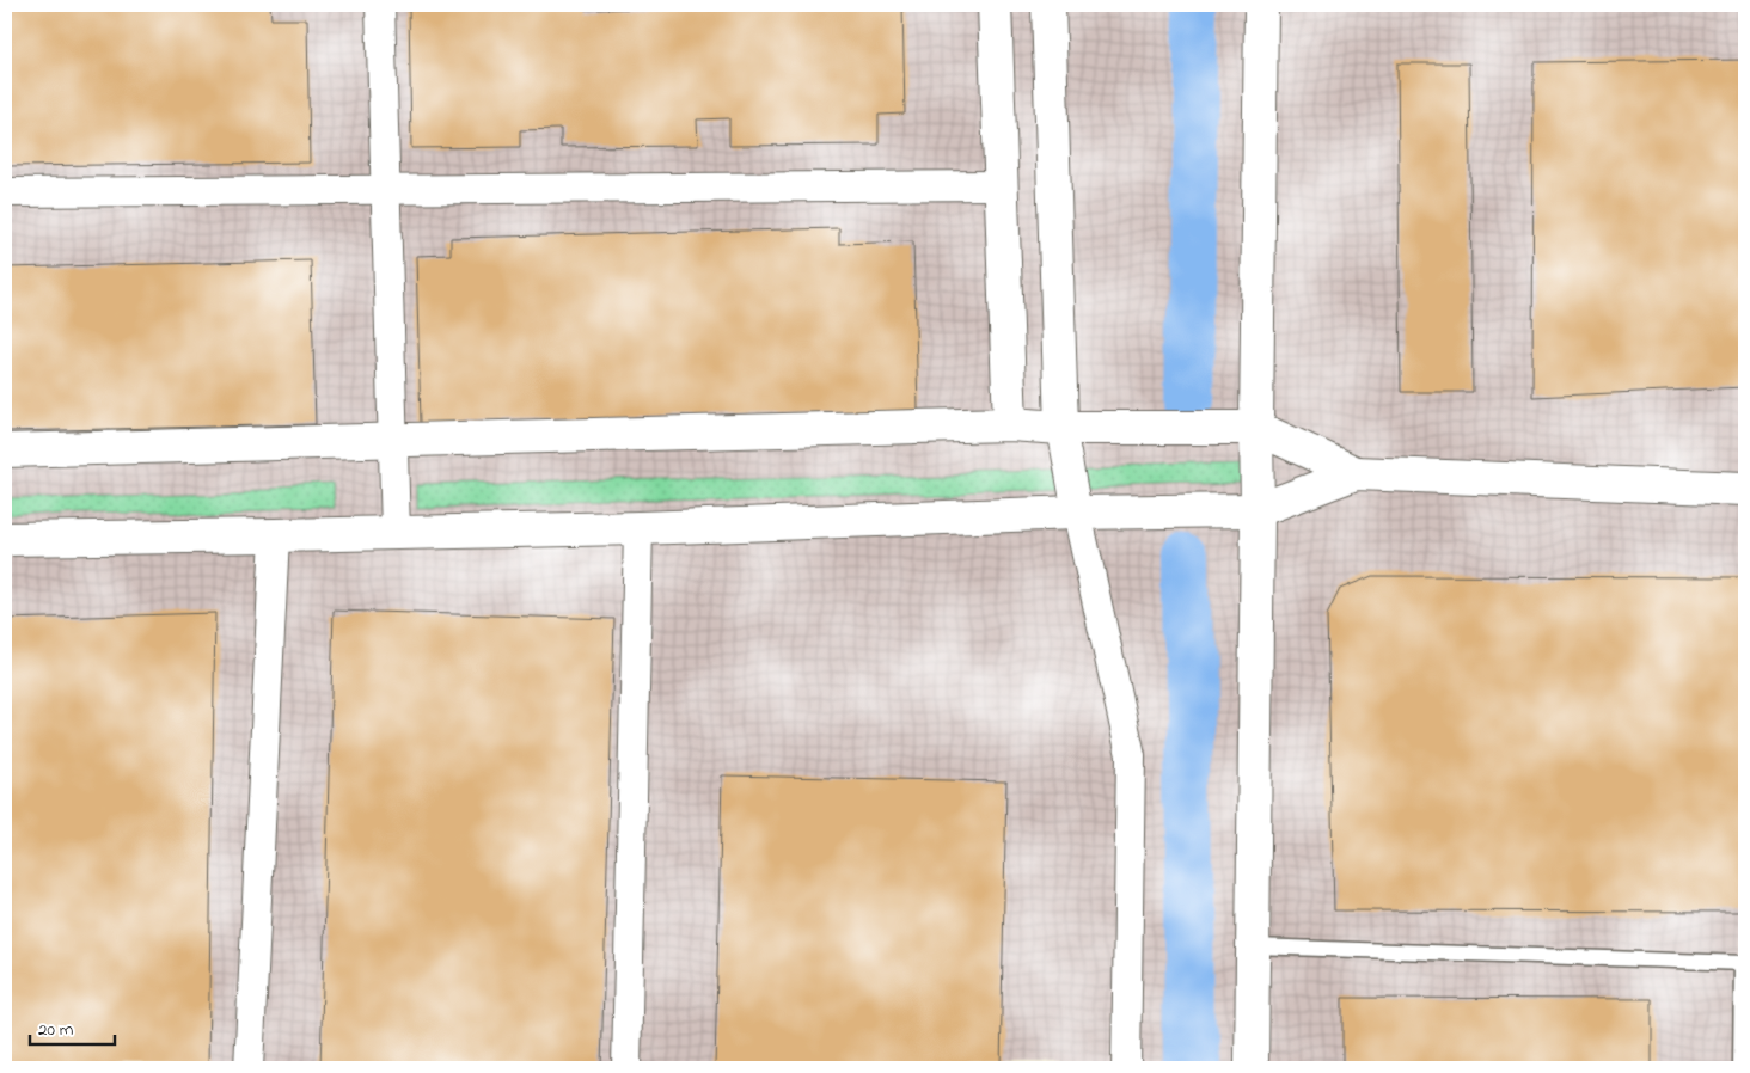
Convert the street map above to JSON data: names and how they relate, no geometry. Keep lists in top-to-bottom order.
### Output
{
  "scale_bar": "20 m"
}
